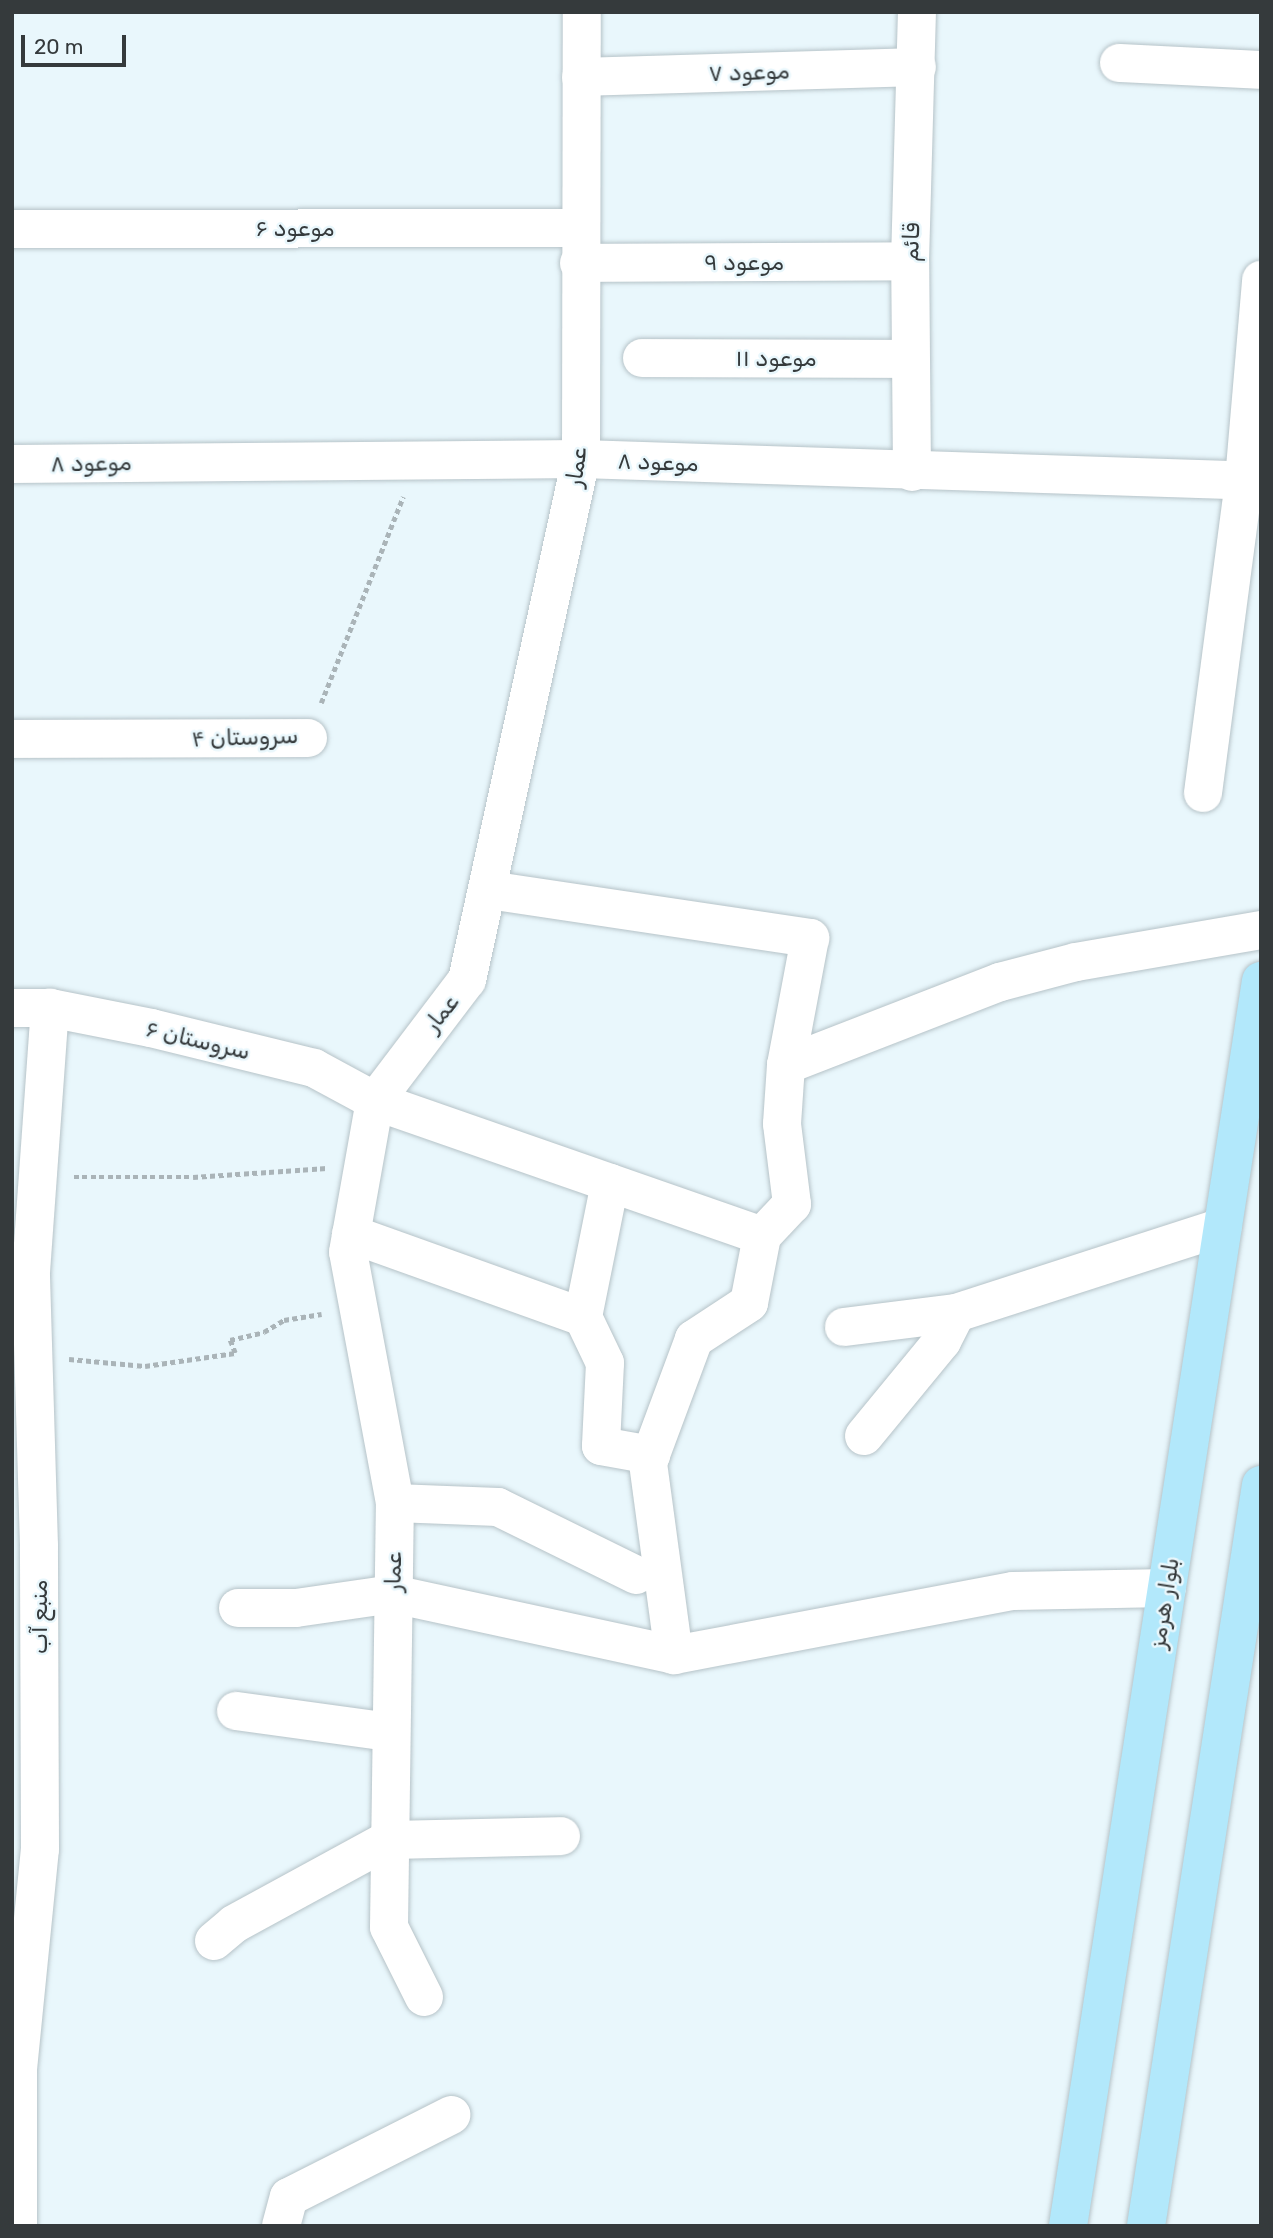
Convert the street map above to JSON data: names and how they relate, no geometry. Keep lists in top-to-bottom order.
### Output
{
  "streets": {
    "main road": ["بلوار هرمز"],
    "street": [
      "موعود ۷",
      "موعود ۶",
      "قائم",
      "موعود ۹",
      "موعود ۱۱",
      "موعود ۸",
      "عمار",
      "سروستان ۴",
      "سروستان ۶",
      "منبع آب"
    ]
  },
  "crossings": [
    ["موعود ۷", "قائم"],
    ["موعود ۷", "عمار"],
    ["موعود ۶", "موعود ۹"],
    ["موعود ۶", "عمار"],
    ["قائم", "موعود ۹"],
    ["قائم", "موعود ۱۱"],
    ["قائم", "موعود ۸"],
    ["موعود ۹", "عمار"],
    ["موعود ۸", "عمار"],
    ["موعود ۸", "سروستان ۴"],
    ["عمار", "سروستان ۶"],
    ["سروستان ۶", "منبع آب"]
  ],
  "scale_bar": "20 m"
}
